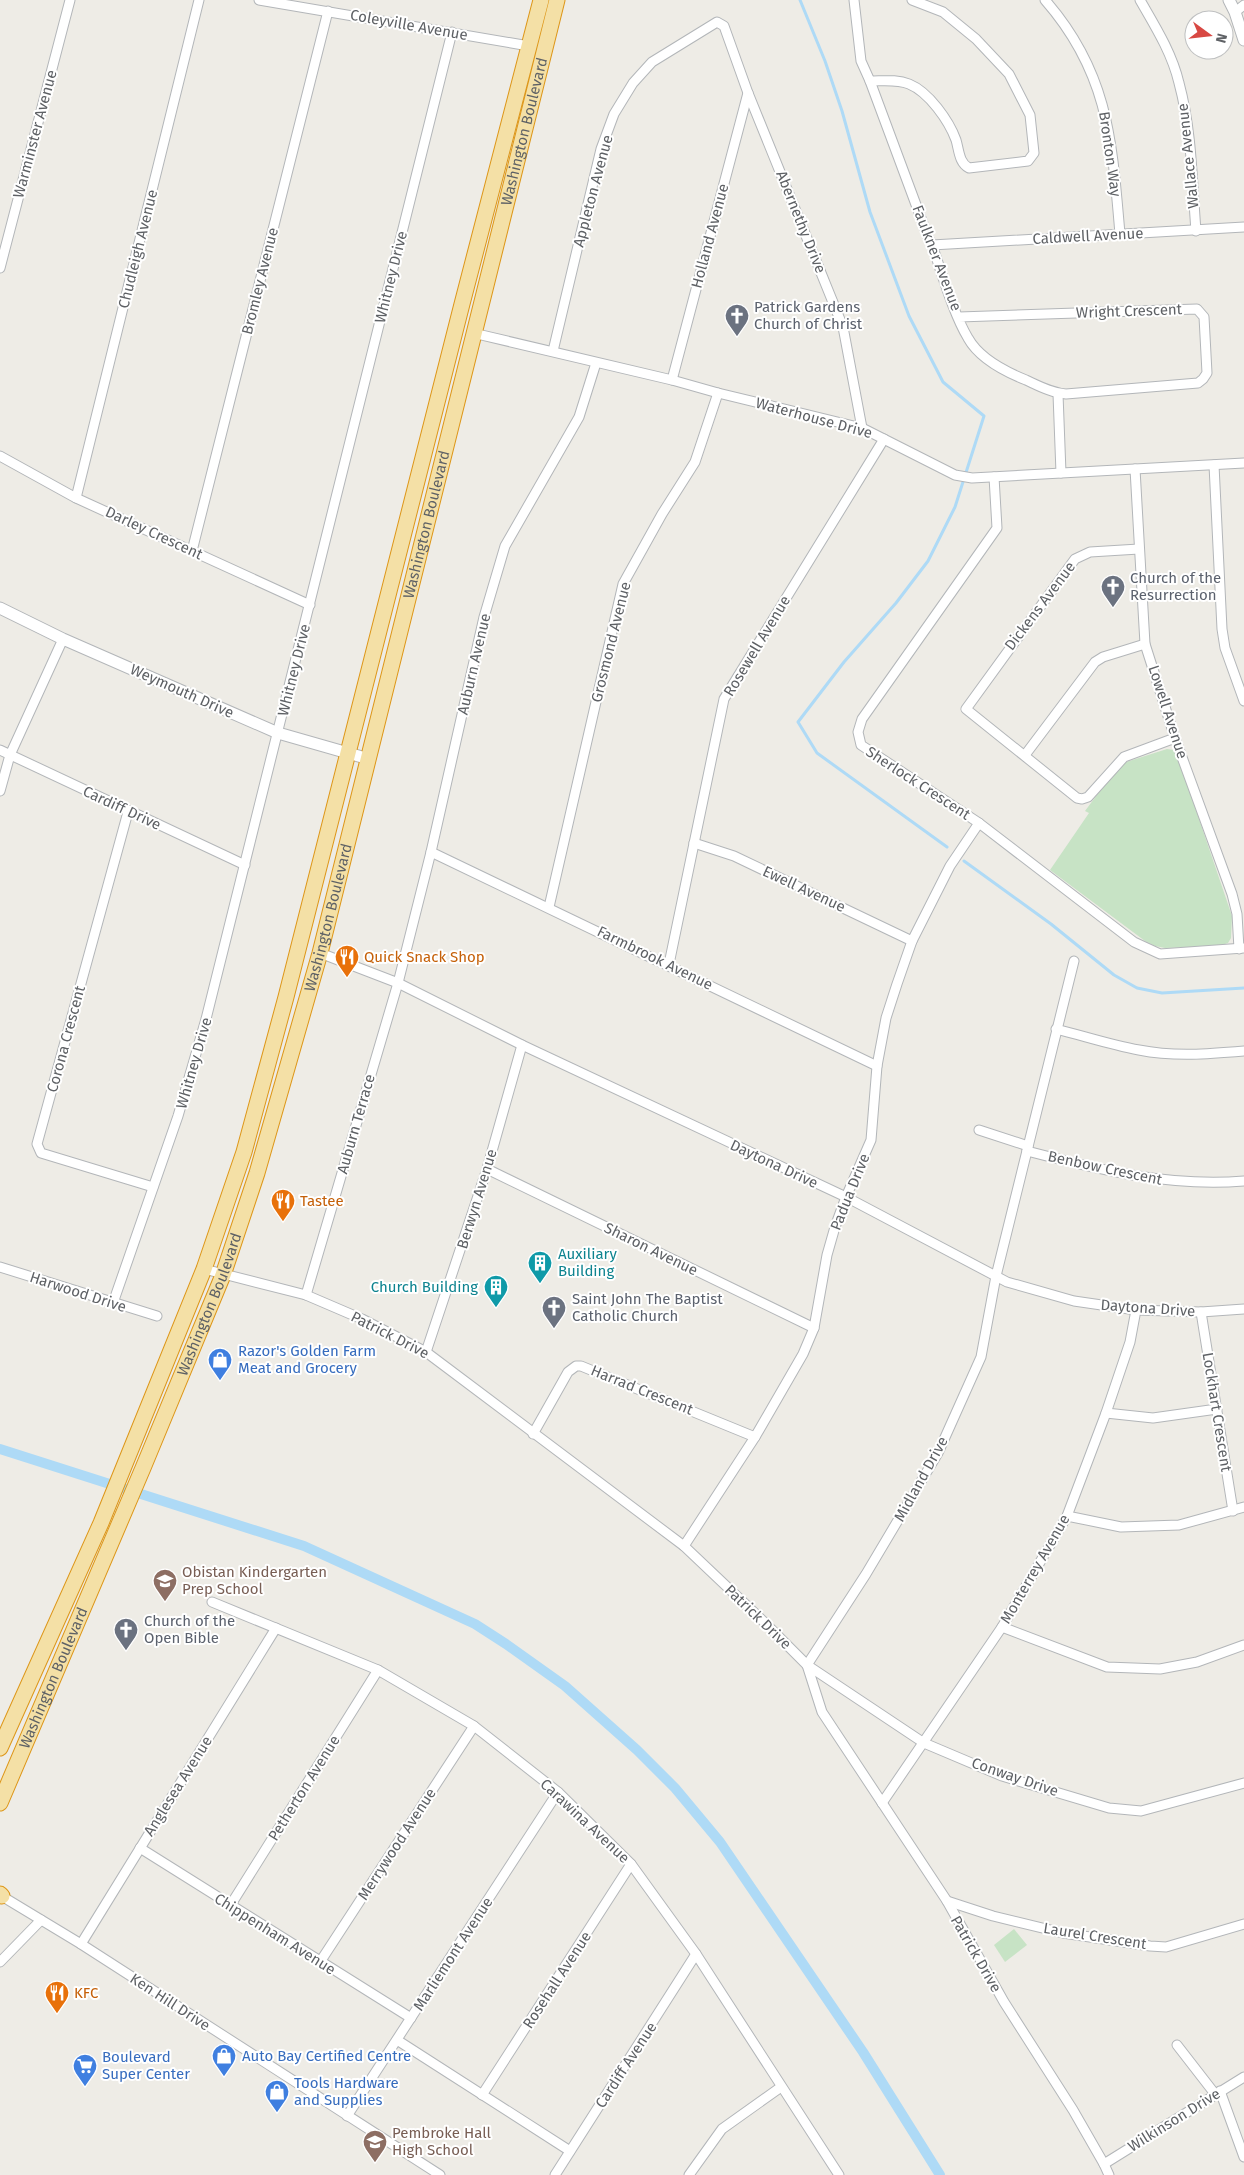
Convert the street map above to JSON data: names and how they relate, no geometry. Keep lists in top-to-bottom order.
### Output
{
  "streets": {
    "highway": ["Washington Boulevard"],
    "street": [
      "Coleyville Avenue",
      "Warminster Avenue",
      "Bronton Way",
      "Wallace Avenue",
      "Appleton Avenue",
      "Abernethy Drive",
      "Holland Avenue",
      "Caldwell Avenue",
      "Chudleigh Avenue",
      "Faulkner Avenue",
      "Whitney Drive",
      "Bromley Avenue",
      "Wright Crescent",
      "Waterhouse Drive",
      "Darley Crescent",
      "Dickens Avenue",
      "Grosmond Avenue",
      "Rosewell Avenue",
      "Auburn Avenue",
      "Weymouth Drive",
      "Lowell Avenue",
      "Sherlock Crescent",
      "Cardiff Drive",
      "Ewell Avenue",
      "Farmbrook Avenue",
      "Corona Crescent",
      "Auburn Terrace",
      "Daytona Drive",
      "Benbow Crescent",
      "Padua Drive",
      "Berwyn Avenue",
      "Sharon Avenue",
      "Harwood Drive",
      "Patrick Drive",
      "Harrad Crescent",
      "Lockhart Crescent",
      "Midland Drive",
      "Monterrey Avenue",
      "Conway Drive",
      "Anglesea Avenue",
      "Petherton Avenue",
      "Carawina Avenue",
      "Merrywood Avenue",
      "Chippenham Avenue",
      "Laurel Crescent",
      "Marliemont Avenue",
      "Rosehall Avenue",
      "Ken Hill Drive",
      "Cardiff Avenue",
      "Wilkinson Drive"
    ]
  },
  "crossings": [
    ["Coleyville Avenue", "Washington Boulevard"],
    ["Coleyville Avenue", "Whitney Drive"],
    ["Coleyville Avenue", "Bromley Avenue"],
    ["Washington Boulevard", "Waterhouse Drive"],
    ["Washington Boulevard", "Weymouth Drive"],
    ["Washington Boulevard", "Daytona Drive"],
    ["Washington Boulevard", "Patrick Drive"],
    ["Bronton Way", "Caldwell Avenue"],
    ["Wallace Avenue", "Caldwell Avenue"],
    ["Appleton Avenue", "Abernethy Drive"],
    ["Appleton Avenue", "Waterhouse Drive"],
    ["Abernethy Drive", "Holland Avenue"],
    ["Abernethy Drive", "Waterhouse Drive"],
    ["Holland Avenue", "Waterhouse Drive"],
    ["Caldwell Avenue", "Faulkner Avenue"],
    ["Chudleigh Avenue", "Darley Crescent"],
    ["Faulkner Avenue", "Wright Crescent"],
    ["Whitney Drive", "Darley Crescent"],
    ["Whitney Drive", "Weymouth Drive"],
    ["Whitney Drive", "Cardiff Drive"],
    ["Whitney Drive", "Corona Crescent"],
    ["Whitney Drive", "Harwood Drive"],
    ["Bromley Avenue", "Darley Crescent"],
    ["Waterhouse Drive", "Grosmond Avenue"],
    ["Waterhouse Drive", "Rosewell Avenue"],
    ["Waterhouse Drive", "Auburn Avenue"],
    ["Waterhouse Drive", "Lowell Avenue"],
    ["Waterhouse Drive", "Sherlock Crescent"],
    ["Dickens Avenue", "Lowell Avenue"],
    ["Grosmond Avenue", "Farmbrook Avenue"],
    ["Rosewell Avenue", "Ewell Avenue"],
    ["Rosewell Avenue", "Farmbrook Avenue"],
    ["Auburn Avenue", "Farmbrook Avenue"],
    ["Auburn Avenue", "Auburn Terrace"],
    ["Auburn Avenue", "Daytona Drive"],
    ["Lowell Avenue", "Sherlock Crescent"],
    ["Sherlock Crescent", "Padua Drive"],
    ["Cardiff Drive", "Corona Crescent"],
    ["Ewell Avenue", "Padua Drive"],
    ["Farmbrook Avenue", "Padua Drive"],
    ["Auburn Terrace", "Daytona Drive"],
    ["Auburn Terrace", "Patrick Drive"],
    ["Daytona Drive", "Padua Drive"],
    ["Daytona Drive", "Berwyn Avenue"],
    ["Daytona Drive", "Lockhart Crescent"],
    ["Daytona Drive", "Midland Drive"],
    ["Daytona Drive", "Monterrey Avenue"],
    ["Benbow Crescent", "Midland Drive"],
    ["Padua Drive", "Sharon Avenue"],
    ["Padua Drive", "Patrick Drive"],
    ["Padua Drive", "Harrad Crescent"],
    ["Berwyn Avenue", "Sharon Avenue"],
    ["Berwyn Avenue", "Patrick Drive"],
    ["Patrick Drive", "Harrad Crescent"],
    ["Patrick Drive", "Midland Drive"],
    ["Patrick Drive", "Monterrey Avenue"],
    ["Patrick Drive", "Conway Drive"],
    ["Patrick Drive", "Laurel Crescent"],
    ["Patrick Drive", "Wilkinson Drive"],
    ["Midland Drive", "Conway Drive"],
    ["Monterrey Avenue", "Conway Drive"],
    ["Anglesea Avenue", "Carawina Avenue"],
    ["Anglesea Avenue", "Chippenham Avenue"],
    ["Anglesea Avenue", "Ken Hill Drive"],
    ["Petherton Avenue", "Carawina Avenue"],
    ["Petherton Avenue", "Chippenham Avenue"],
    ["Carawina Avenue", "Merrywood Avenue"],
    ["Carawina Avenue", "Marliemont Avenue"],
    ["Carawina Avenue", "Rosehall Avenue"],
    ["Carawina Avenue", "Cardiff Avenue"],
    ["Merrywood Avenue", "Chippenham Avenue"],
    ["Chippenham Avenue", "Marliemont Avenue"],
    ["Marliemont Avenue", "Ken Hill Drive"]
  ],
  "places": {
    "church": [
      "Patrick Gardens Church of Christ",
      "Church of the Resurrection",
      "Saint John The Baptist Catholic Church",
      "Church of the Open Bible"
    ],
    "restaurant": ["Quick Snack Shop", "Tastee", "KFC"],
    "building": ["Auxiliary Building", "Church Building"],
    "shop": ["Razor's Golden Farm Meat and Grocery", "Auto Bay Certified Centre", "Tools Hardware and Supplies"],
    "school or university": ["Obistan Kindergarten Prep School", "Pembroke Hall High School"],
    "supermarket": ["Boulevard Super Center"]
  },
  "north": "right"
}
